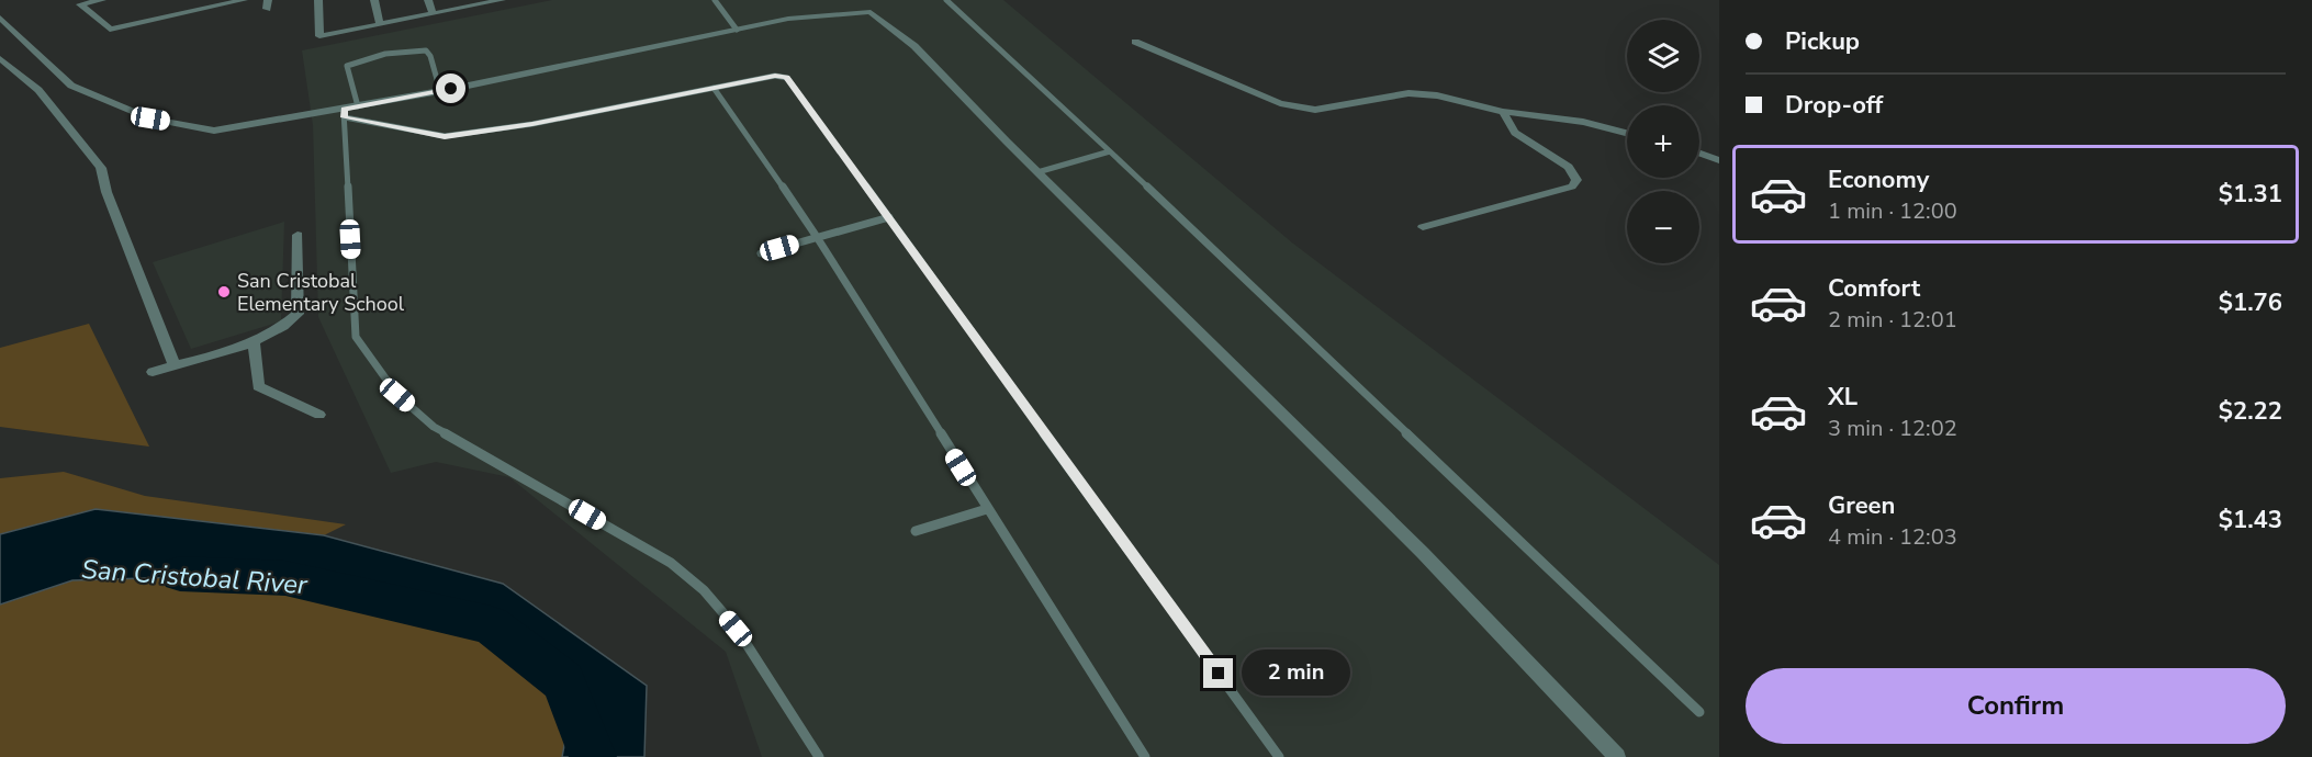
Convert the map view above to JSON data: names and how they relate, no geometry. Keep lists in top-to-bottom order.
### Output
{
  "water": ["San Cristobal River"],
  "places": ["San Cristobal Elementary School"],
  "page": {
    "banner": ["Pickup", "Drop-off"],
    "map_buttons": ["+", "−"],
    "list": [
      {
        "name": "Economy",
        "note": "1 min · 12:00",
        "value": "$1.31"
      },
      {
        "name": "Comfort",
        "note": "2 min · 12:01",
        "value": "$1.76"
      },
      {
        "name": "XL",
        "note": "3 min · 12:02",
        "value": "$2.22"
      },
      {
        "name": "Green",
        "note": "4 min · 12:03",
        "value": "$1.43"
      }
    ],
    "bubble": "2 min",
    "buttons": "Confirm"
  }
}
